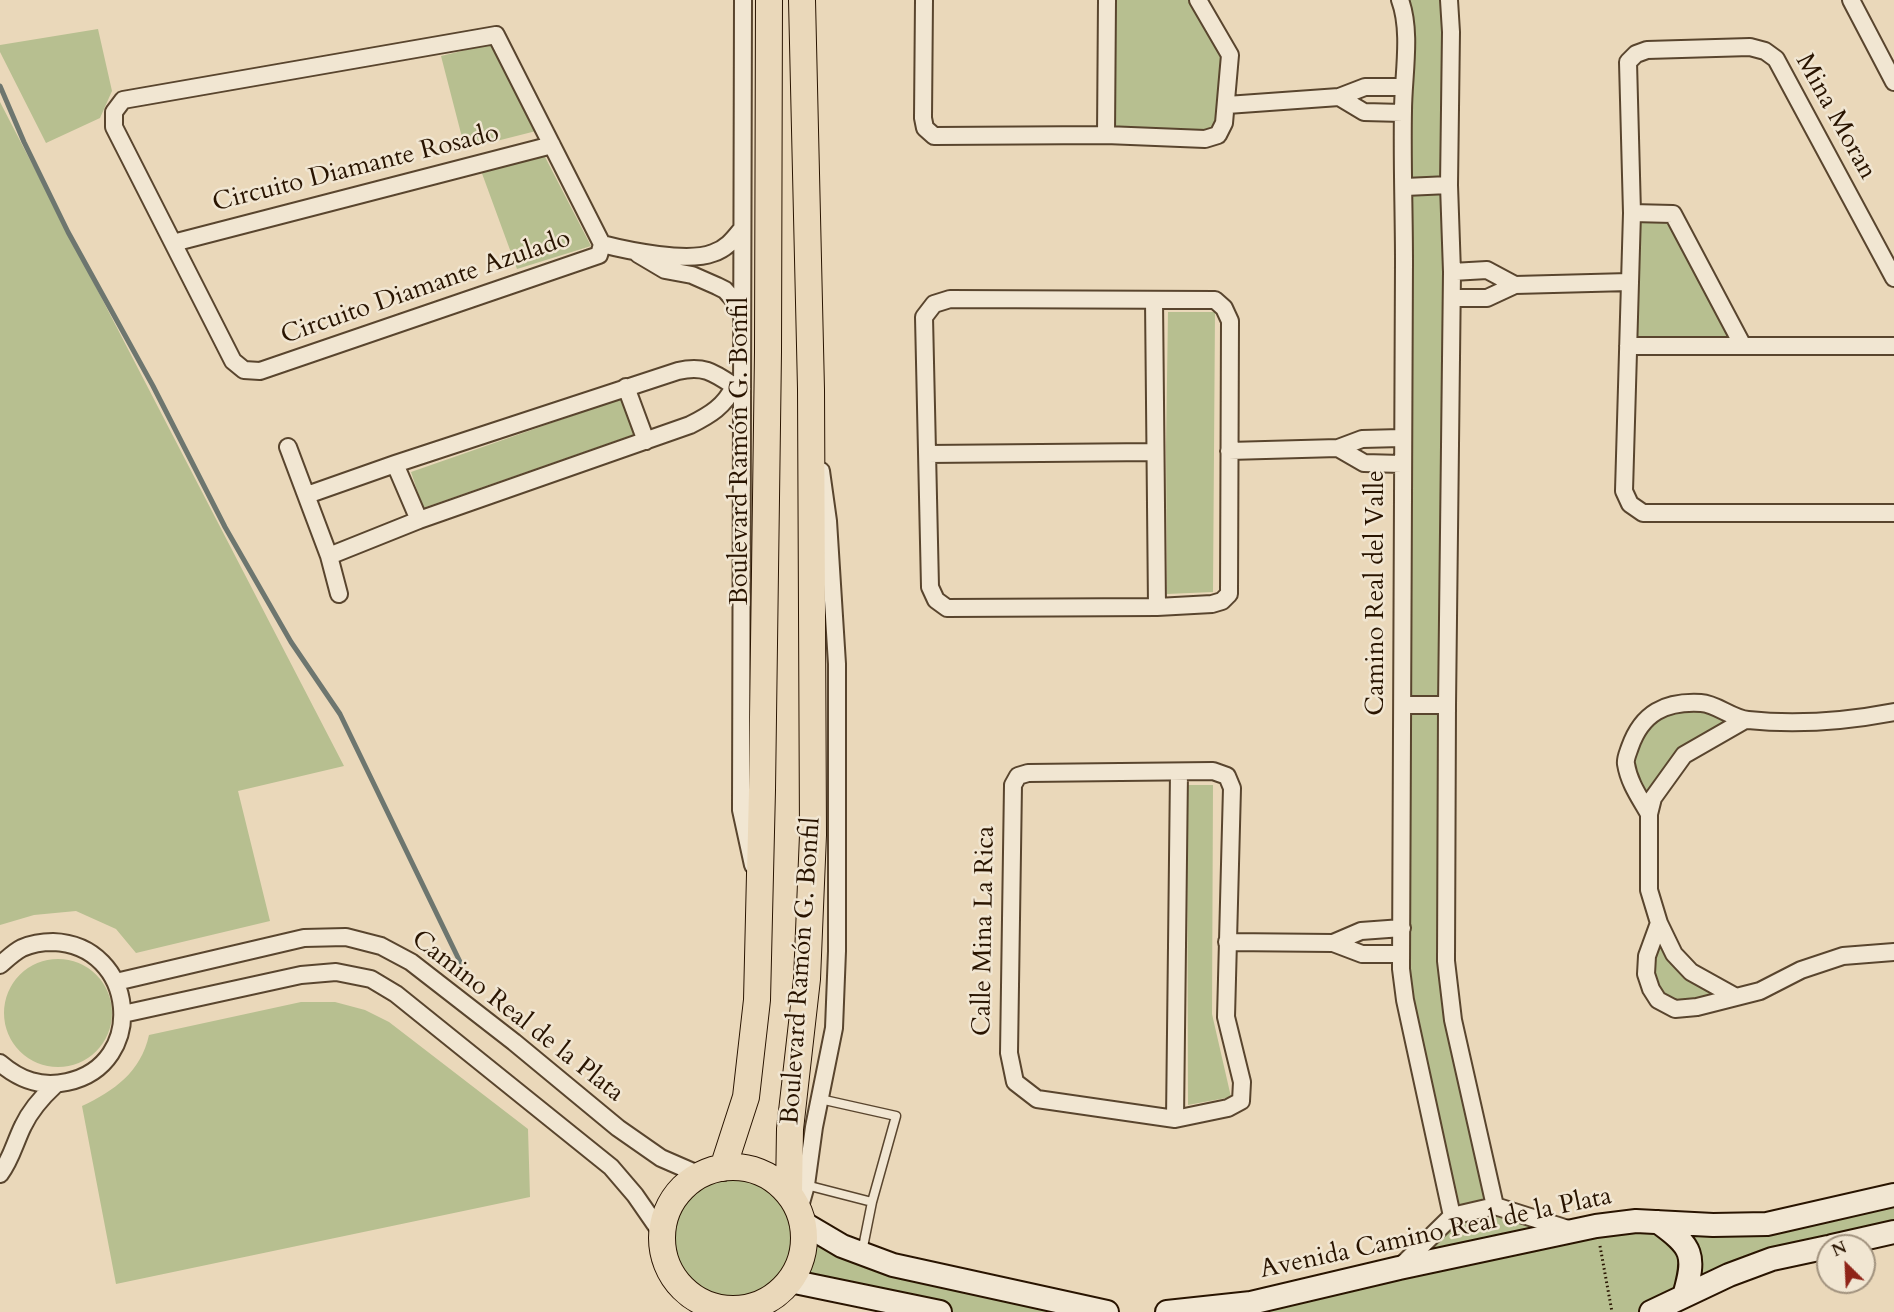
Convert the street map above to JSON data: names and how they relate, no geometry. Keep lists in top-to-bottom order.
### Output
{
  "streets": {
    "main road": ["Boulevard Ramón G. Bonfil", "Avenida Camino Real de la Plata"],
    "street": [
      "Mina Moran",
      "Circuito Diamante Rosado",
      "Circuito Diamante Azulado",
      "Camino Real del Valle",
      "Calle Mina La Rica",
      "Camino Real de la Plata"
    ]
  },
  "crossings": [
    ["Circuito Diamante Rosado", "Circuito Diamante Azulado"],
    ["Boulevard Ramón G. Bonfil", "Camino Real de la Plata"]
  ],
  "north": "top left"
}
